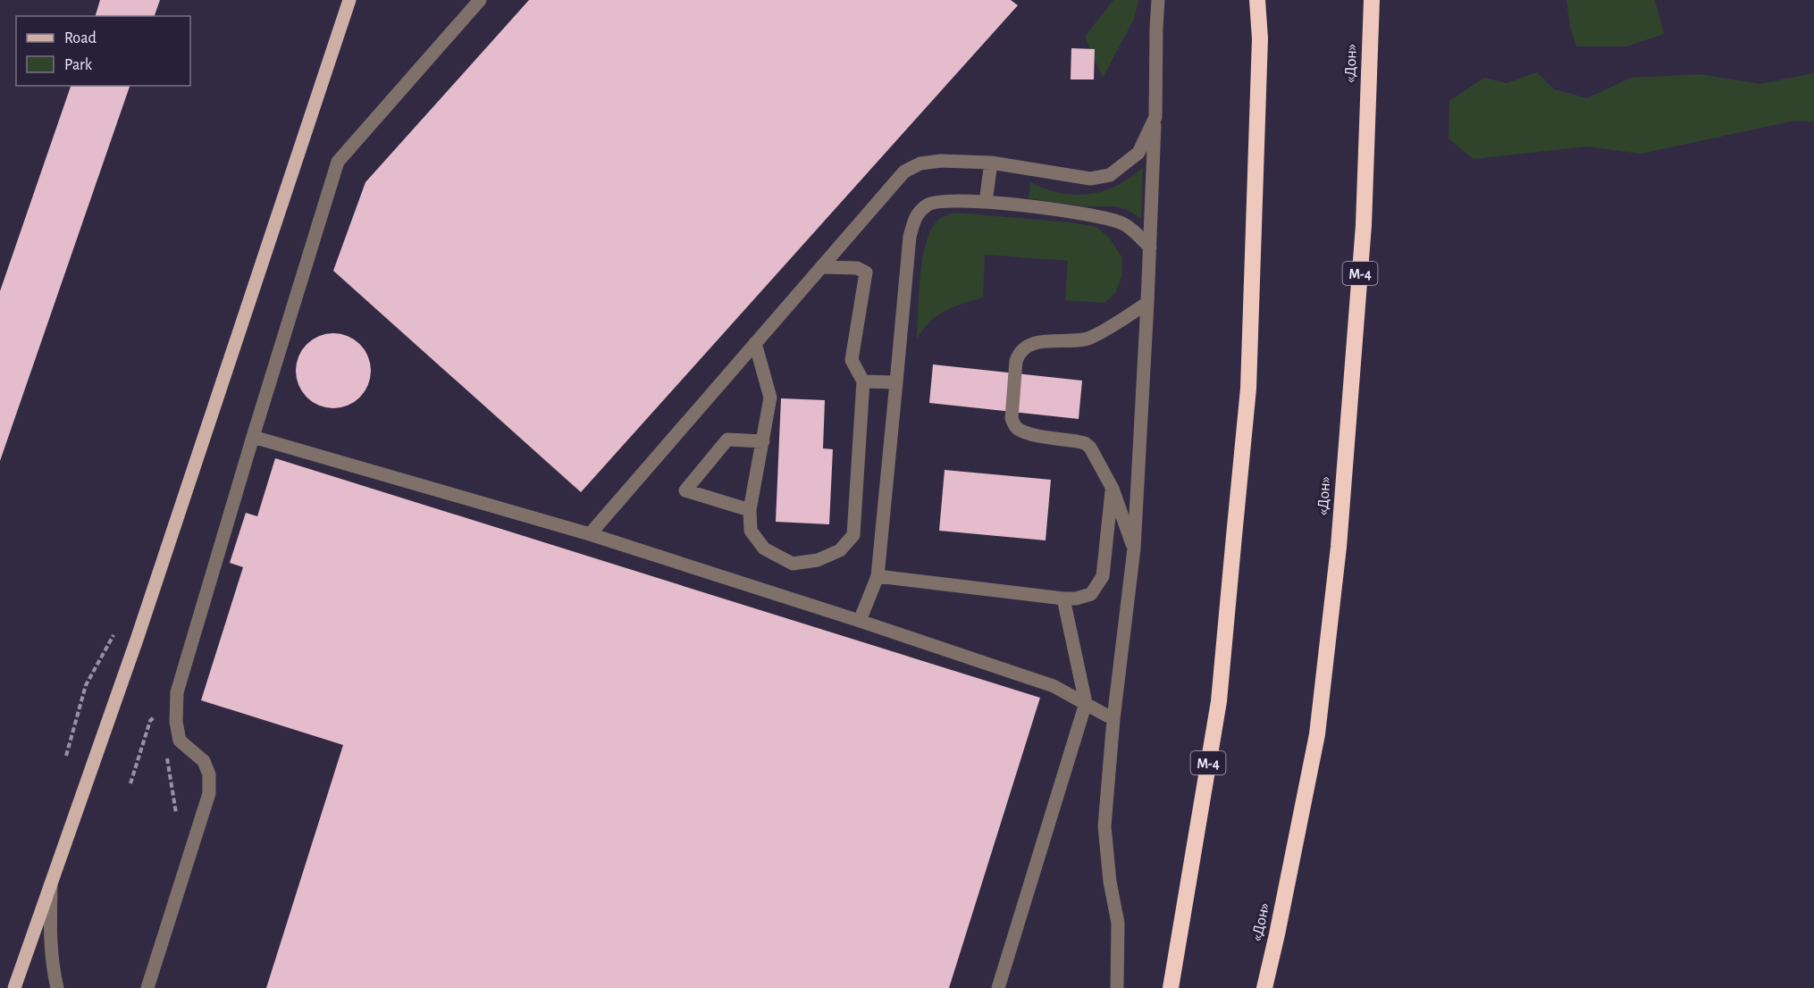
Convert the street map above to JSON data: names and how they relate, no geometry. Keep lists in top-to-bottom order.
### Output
{
  "streets": {
    "highway": ["«Дон»", "М-4"]
  },
  "legend": ["Road", "Park"]
}
